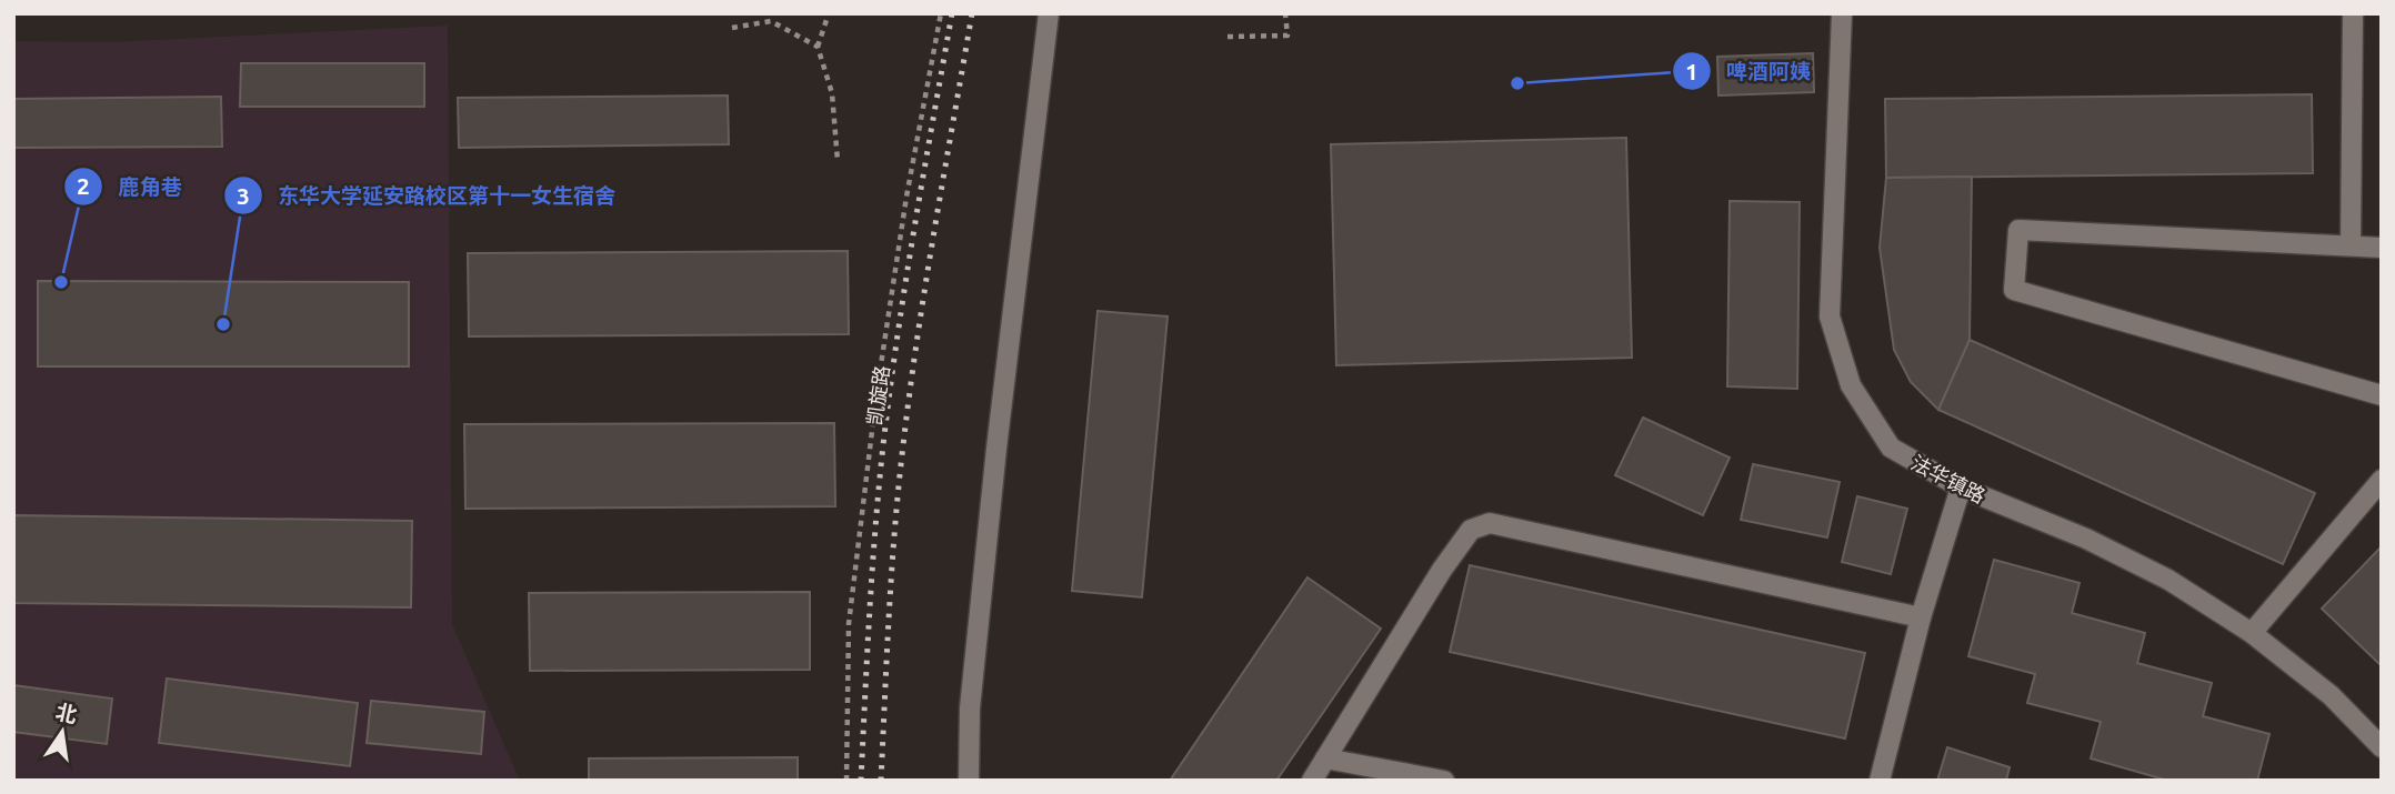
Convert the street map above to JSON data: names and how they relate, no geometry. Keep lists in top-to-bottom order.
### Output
{
  "streets": {
    "street": ["法华镇路"],
    "path": ["凯旋路"]
  },
  "places": ["啤酒阿姨", "鹿角巷", "东华大学延安路校区第十一女生宿舍"],
  "north": "top"
}
